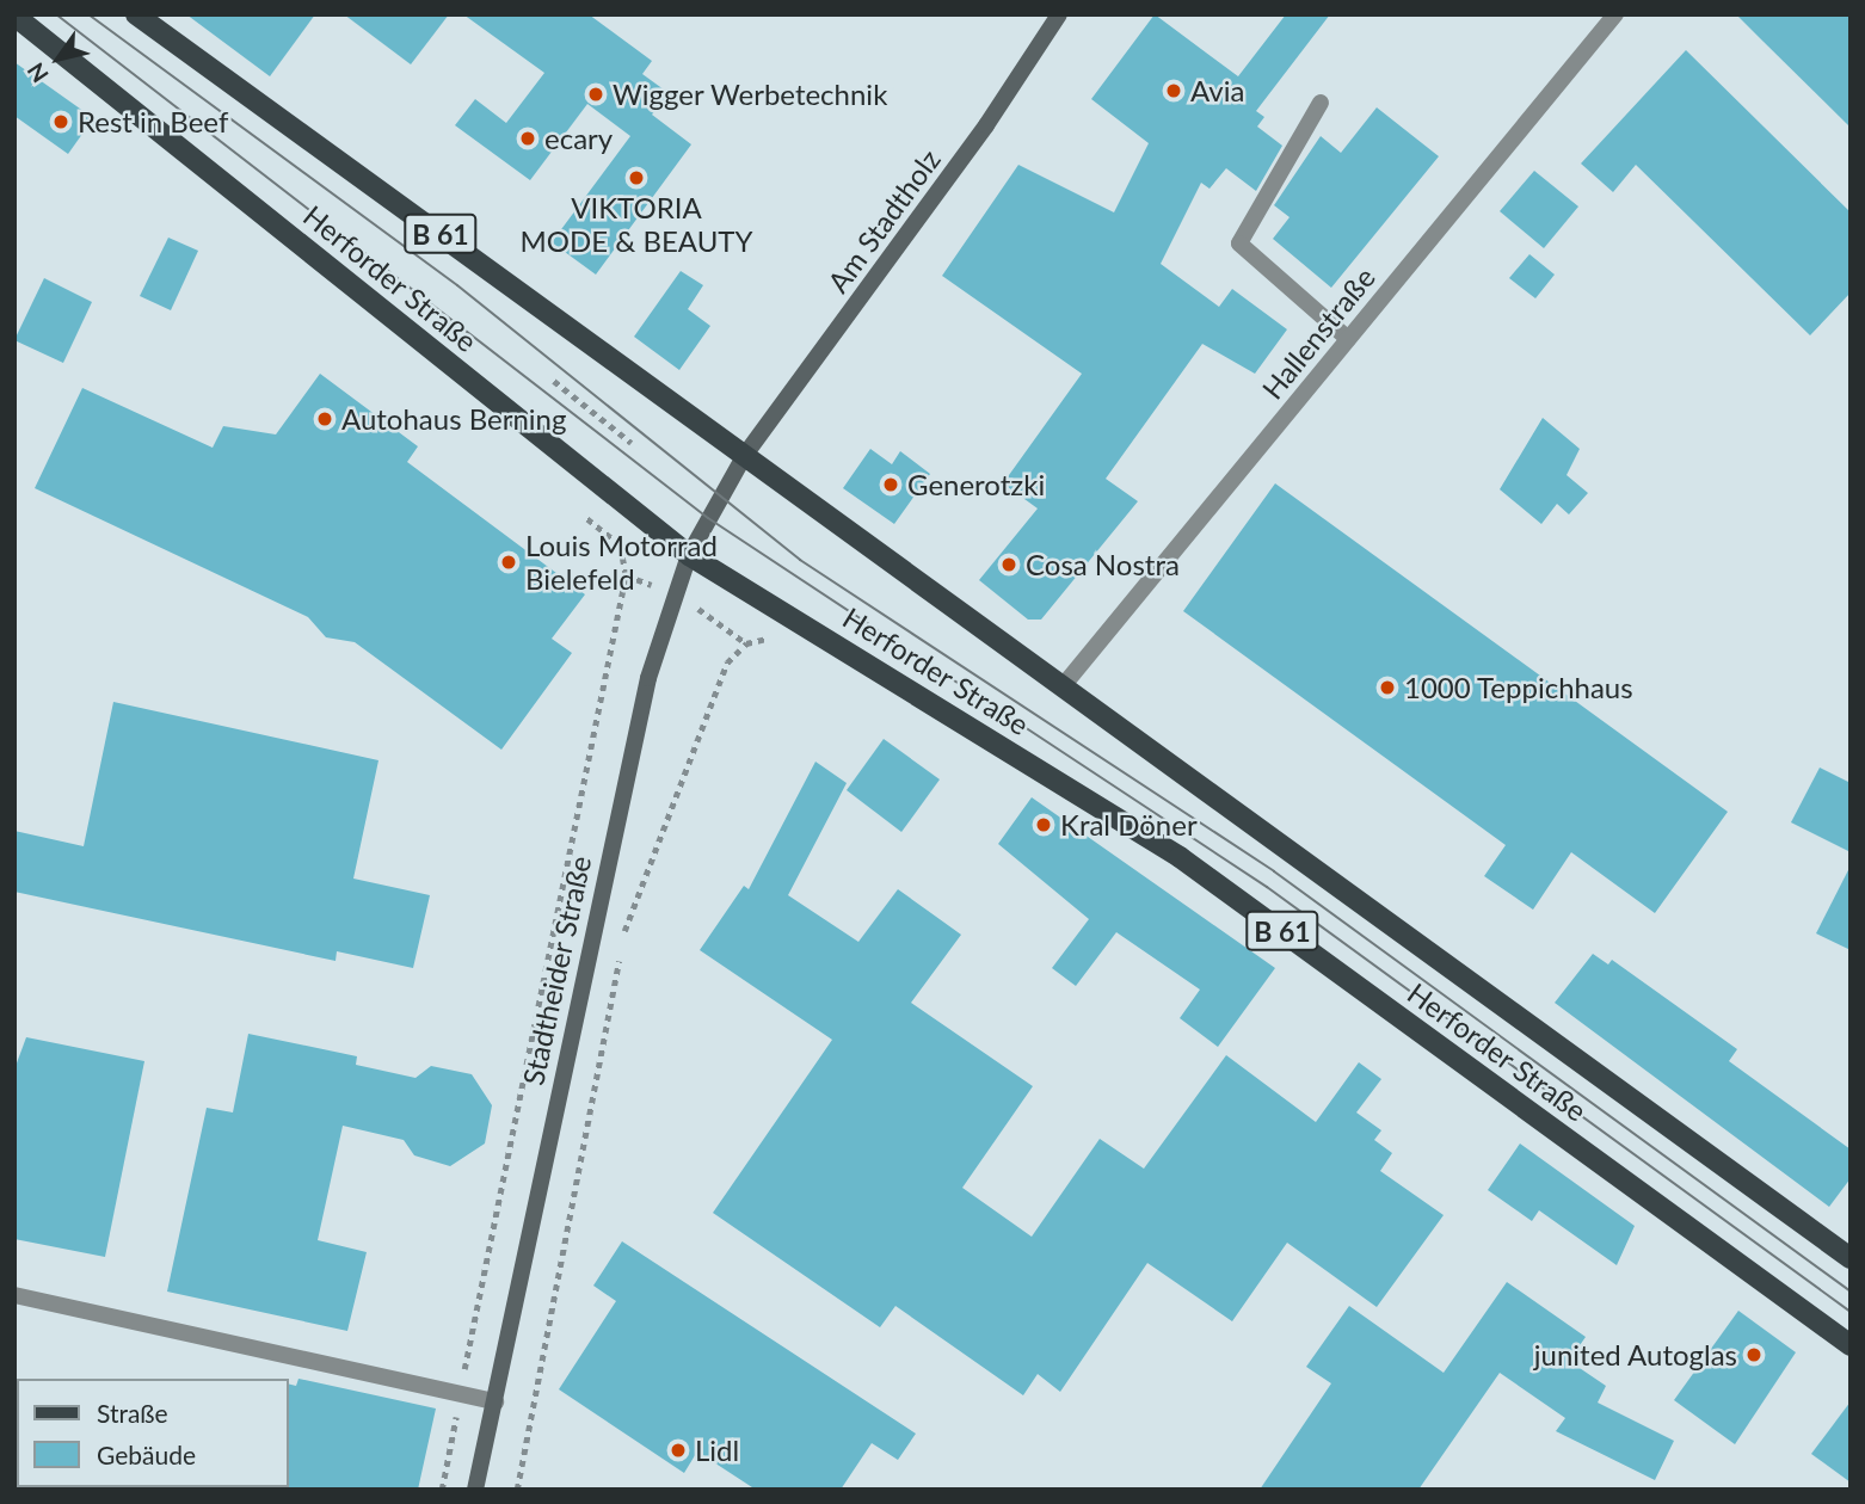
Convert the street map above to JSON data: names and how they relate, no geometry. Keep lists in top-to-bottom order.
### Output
{
  "streets": {
    "main road": ["B 61", "Herforder Straße"],
    "street": ["Am Stadtholz", "Hallenstraße", "Stadtheider Straße"]
  },
  "crossings": [
    ["Am Stadtholz", "Herforder Straße"],
    ["Am Stadtholz", "Stadtheider Straße"],
    ["Herforder Straße", "Hallenstraße"],
    ["Herforder Straße", "Stadtheider Straße"]
  ],
  "places": [
    "Avia",
    "Wigger Werbetechnik",
    "Rest in Beef",
    "ecary",
    "VIKTORIA MODE & BEAUTY",
    "Autohaus Berning",
    "Generotzki",
    "Louis Motorrad Bielefeld",
    "Cosa Nostra",
    "1000 Teppichhaus",
    "Kral Döner",
    "junited Autoglas",
    "Lidl"
  ],
  "legend": ["Straße", "Gebäude"],
  "north": "bottom left"
}
